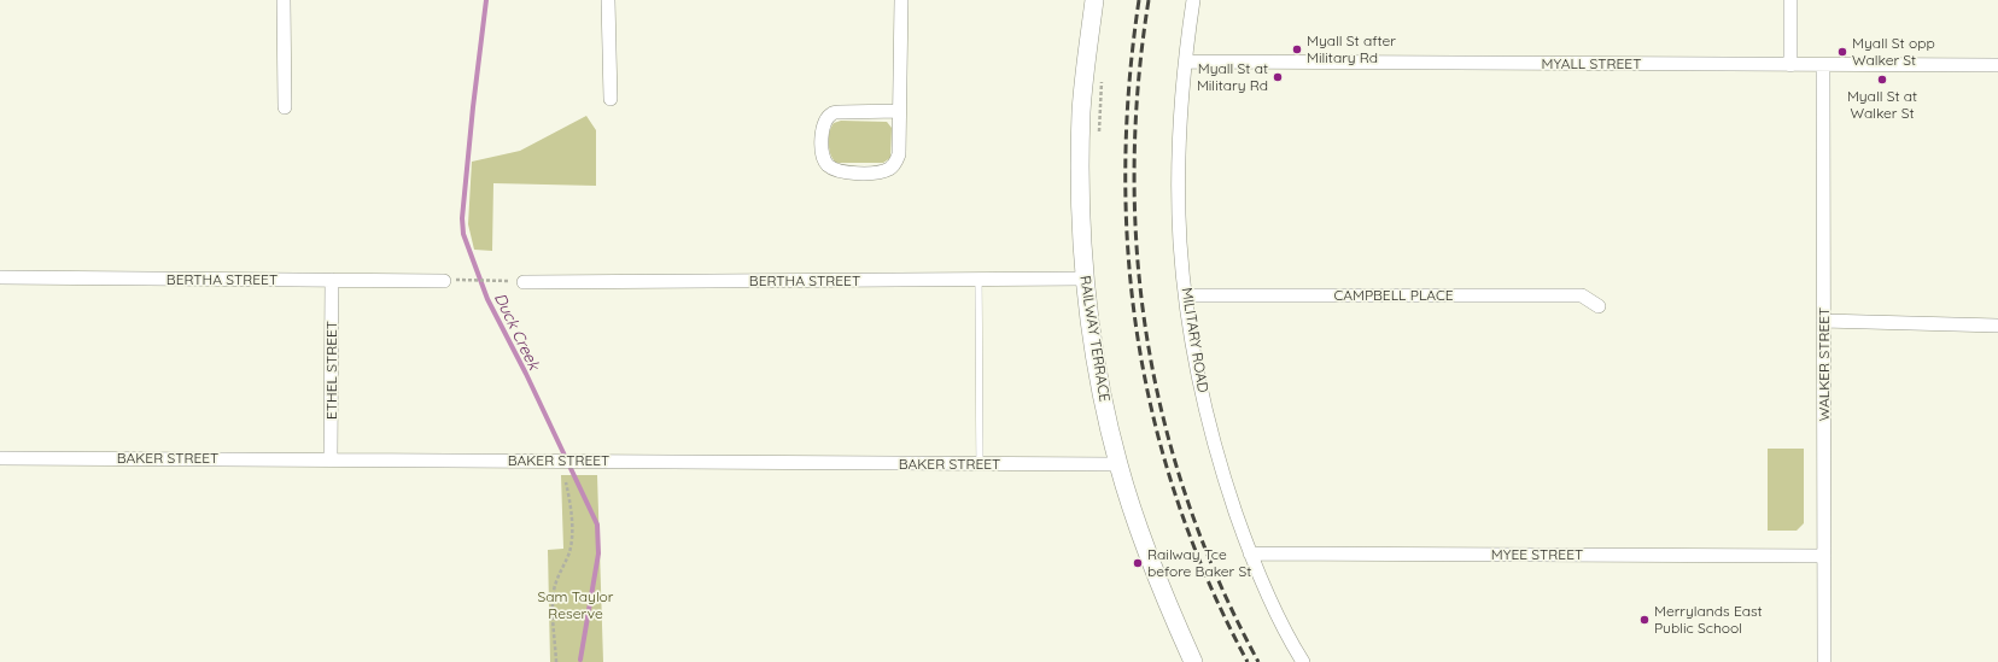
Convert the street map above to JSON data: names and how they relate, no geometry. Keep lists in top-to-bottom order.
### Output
{
  "streets": {
    "main road": ["RAILWAY TERRACE"],
    "street": [
      "MYALL STREET",
      "BERTHA STREET",
      "CAMPBELL PLACE",
      "MILITARY ROAD",
      "WALKER STREET",
      "ETHEL STREET",
      "BAKER STREET",
      "MYEE STREET"
    ]
  },
  "crossings": [
    ["MYALL STREET", "MILITARY ROAD"],
    ["MYALL STREET", "WALKER STREET"],
    ["BERTHA STREET", "RAILWAY TERRACE"],
    ["BERTHA STREET", "ETHEL STREET"],
    ["CAMPBELL PLACE", "MILITARY ROAD"],
    ["RAILWAY TERRACE", "BAKER STREET"],
    ["MILITARY ROAD", "MYEE STREET"],
    ["WALKER STREET", "MYEE STREET"],
    ["ETHEL STREET", "BAKER STREET"]
  ],
  "water": ["Duck Creek"],
  "parks": ["Sam Taylor Reserve"],
  "places": [
    "Myall St after Military Rd",
    "Myall St opp Walker St",
    "Myall St at Military Rd",
    "Myall St at Walker St",
    "Railway Tce before Baker St",
    "Merrylands East Public School"
  ]
}
